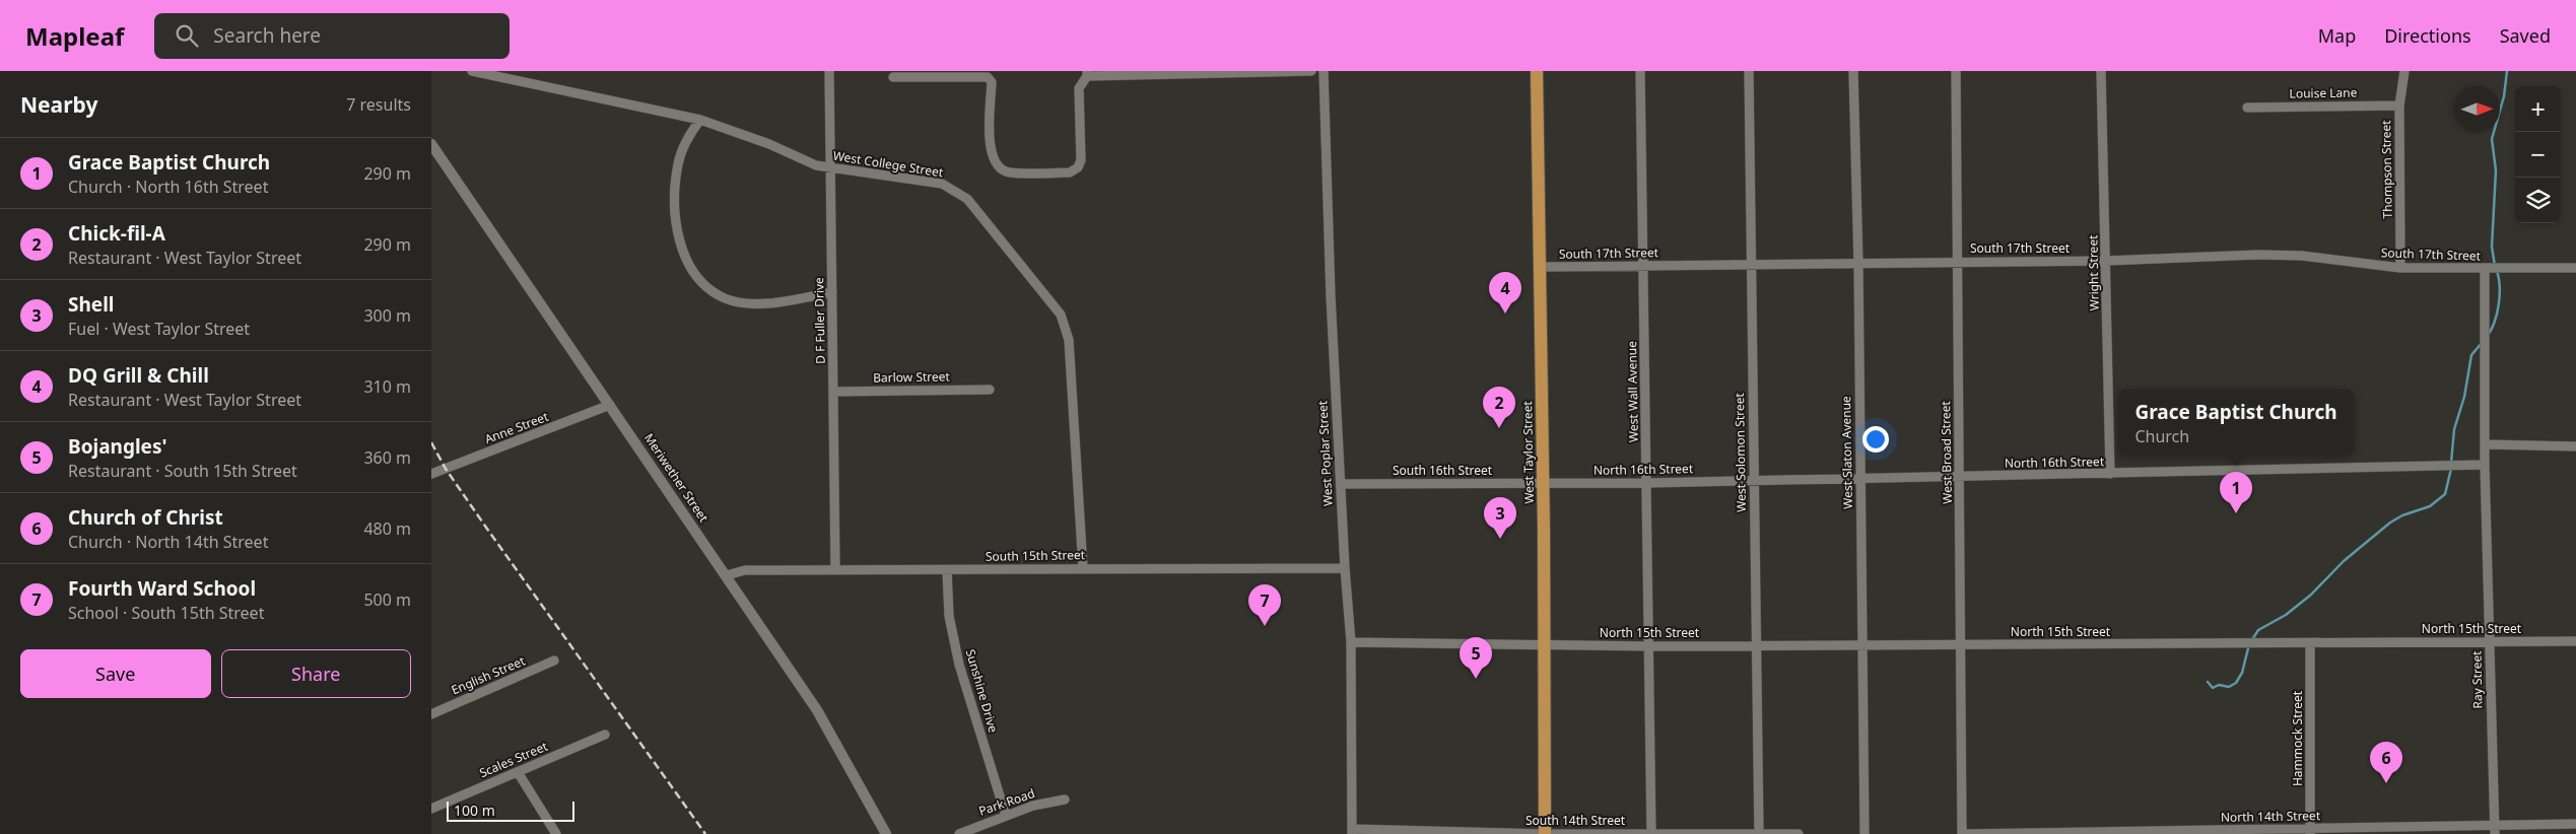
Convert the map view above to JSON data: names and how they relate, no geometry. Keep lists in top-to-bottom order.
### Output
{
  "streets": {
    "main road": ["West Taylor Street"],
    "street": [
      "Louise Lane",
      "West College Street",
      "Thompson Street",
      "South 17th Street",
      "Wright Street",
      "D F Fuller Drive",
      "Barlow Street",
      "West Wall Avenue",
      "Anne Street",
      "West Solomon Street",
      "West Slaton Avenue",
      "West Broad Street",
      "West Poplar Street",
      "North 16th Street",
      "South 16th Street",
      "Meriwether Street",
      "South 15th Street",
      "North 15th Street",
      "English Street",
      "Ray Street",
      "Sunshine Drive",
      "Hammock Street",
      "Scales Street",
      "Park Road",
      "North 14th Street",
      "South 14th Street"
    ]
  },
  "crossings": [
    ["Louise Lane", "Thompson Street"],
    ["West College Street", "D F Fuller Drive"],
    ["West College Street", "South 15th Street"],
    ["Thompson Street", "South 17th Street"],
    ["South 17th Street", "Wright Street"],
    ["South 17th Street", "West Wall Avenue"],
    ["South 17th Street", "West Taylor Street"],
    ["South 17th Street", "West Solomon Street"],
    ["South 17th Street", "West Slaton Avenue"],
    ["South 17th Street", "West Broad Street"],
    ["Wright Street", "North 16th Street"],
    ["D F Fuller Drive", "Barlow Street"],
    ["D F Fuller Drive", "South 15th Street"],
    ["West Wall Avenue", "North 16th Street"],
    ["West Wall Avenue", "North 15th Street"],
    ["West Wall Avenue", "South 14th Street"],
    ["Anne Street", "Meriwether Street"],
    ["West Taylor Street", "North 16th Street"],
    ["West Taylor Street", "South 16th Street"],
    ["West Taylor Street", "North 15th Street"],
    ["West Taylor Street", "South 14th Street"],
    ["West Solomon Street", "North 16th Street"],
    ["West Solomon Street", "North 15th Street"],
    ["West Solomon Street", "South 14th Street"],
    ["West Slaton Avenue", "North 16th Street"],
    ["West Slaton Avenue", "North 15th Street"],
    ["West Broad Street", "North 16th Street"],
    ["West Broad Street", "North 15th Street"],
    ["West Poplar Street", "South 16th Street"],
    ["West Poplar Street", "South 15th Street"],
    ["West Poplar Street", "South 14th Street"],
    ["North 16th Street", "South 16th Street"],
    ["North 16th Street", "Ray Street"],
    ["Meriwether Street", "South 15th Street"],
    ["South 15th Street", "Sunshine Drive"],
    ["North 15th Street", "Ray Street"],
    ["North 15th Street", "Hammock Street"],
    ["Ray Street", "North 14th Street"],
    ["Sunshine Drive", "Park Road"],
    ["Hammock Street", "North 14th Street"]
  ],
  "scale_bar": "100 m",
  "north": "right",
  "page": {
    "header": "Mapleaf",
    "search": "Search here",
    "nav": ["Map", "Directions", "Saved"],
    "heading": ["Nearby", "7 results"],
    "map_buttons": ["+", "−"],
    "list": [
      {
        "mark": "1",
        "name": "Grace Baptist Church",
        "note": "Church · North 16th Street",
        "value": "290 m"
      },
      {
        "mark": "2",
        "name": "Chick-fil-A",
        "note": "Restaurant · West Taylor Street",
        "value": "290 m"
      },
      {
        "mark": "3",
        "name": "Shell",
        "note": "Fuel · West Taylor Street",
        "value": "300 m"
      },
      {
        "mark": "4",
        "name": "DQ Grill & Chill",
        "note": "Restaurant · West Taylor Street",
        "value": "310 m"
      },
      {
        "mark": "5",
        "name": "Bojangles'",
        "note": "Restaurant · South 15th Street",
        "value": "360 m"
      },
      {
        "mark": "6",
        "name": "Church of Christ",
        "note": "Church · North 14th Street",
        "value": "480 m"
      },
      {
        "mark": "7",
        "name": "Fourth Ward School",
        "note": "School · South 15th Street",
        "value": "500 m"
      }
    ],
    "pins": [
      "4",
      "2",
      "1",
      "3",
      "7",
      "5",
      "6"
    ],
    "popup": ["Grace Baptist Church", "Church"],
    "buttons": ["Save", "Share"],
    "scale": "100 m"
  }
}
